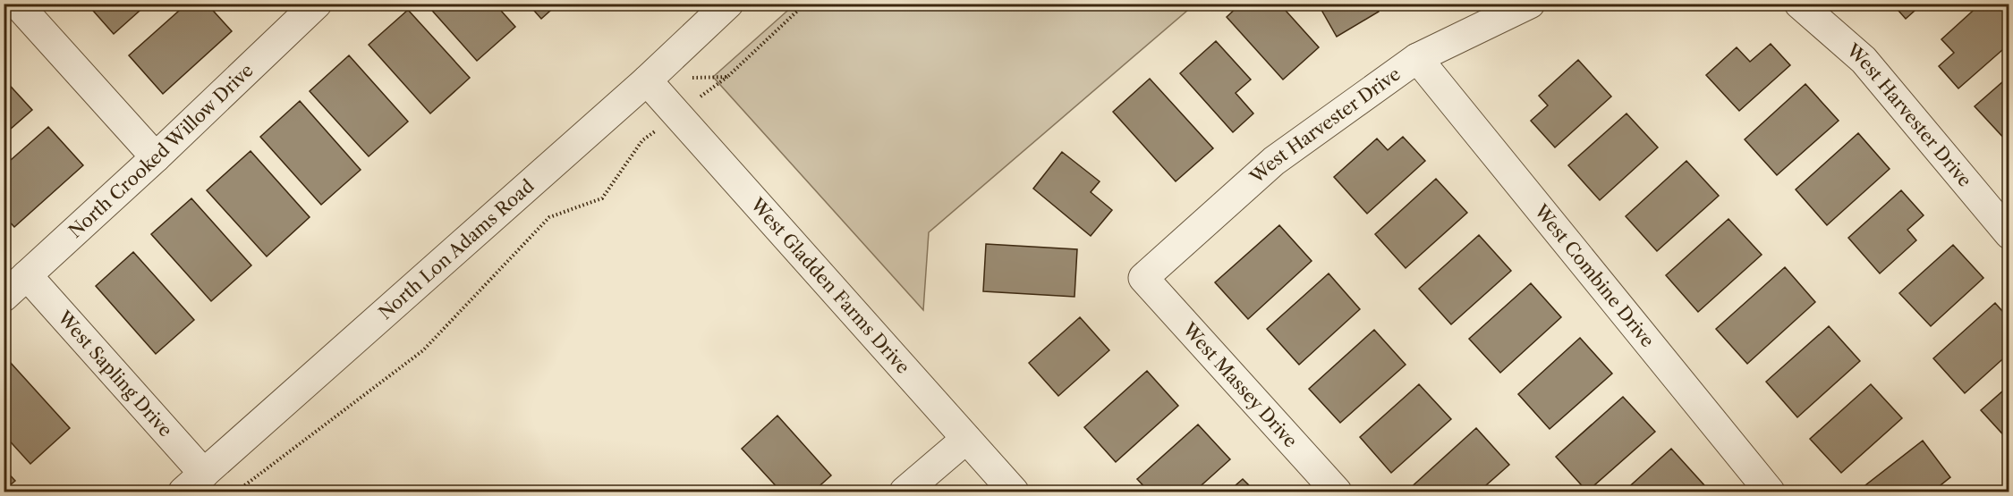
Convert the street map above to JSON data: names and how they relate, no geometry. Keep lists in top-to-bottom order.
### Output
{
  "streets": {
    "street": [
      "West Harvester Drive",
      "North Crooked Willow Drive",
      "North Lon Adams Road",
      "West Combine Drive",
      "West Gladden Farms Drive",
      "West Sapling Drive",
      "West Massey Drive"
    ]
  },
  "crossings": [
    ["West Harvester Drive", "West Combine Drive"],
    ["West Harvester Drive", "West Massey Drive"],
    ["North Crooked Willow Drive", "West Sapling Drive"],
    ["North Lon Adams Road", "West Gladden Farms Drive"],
    ["North Lon Adams Road", "West Sapling Drive"]
  ]
}
